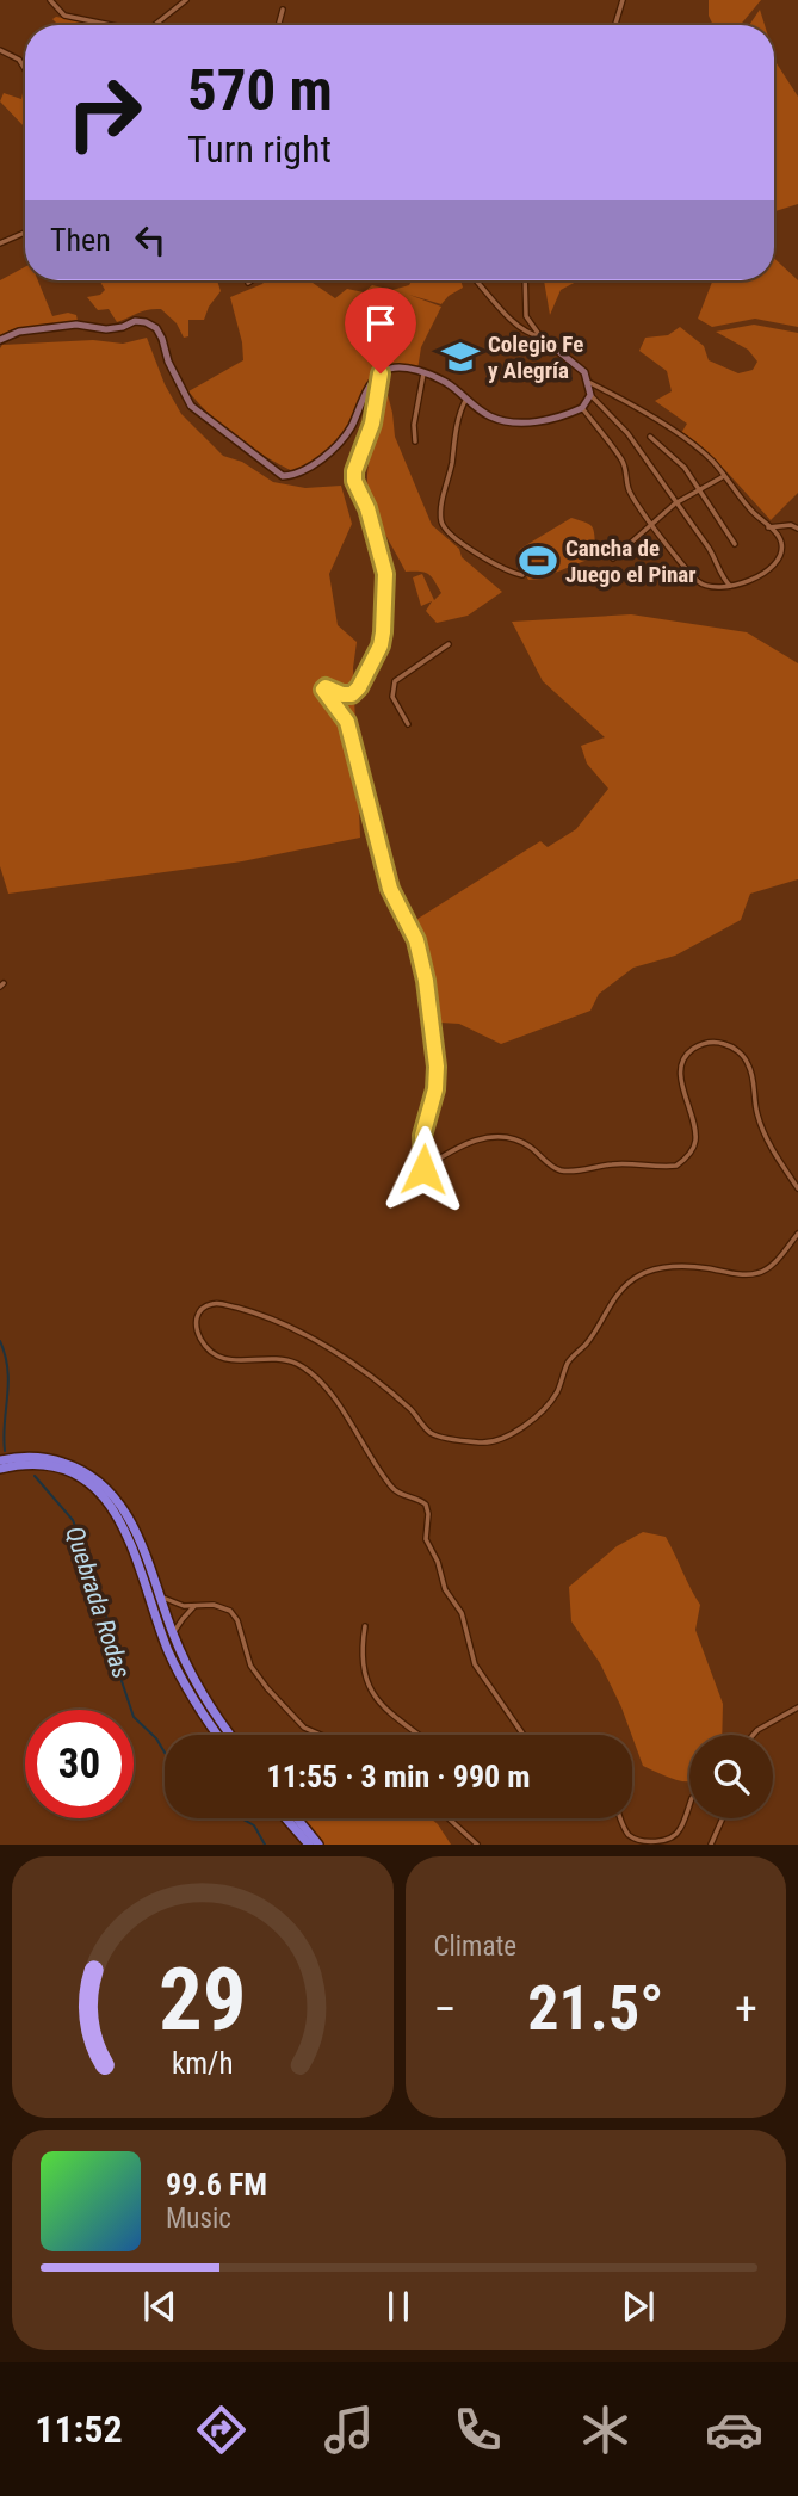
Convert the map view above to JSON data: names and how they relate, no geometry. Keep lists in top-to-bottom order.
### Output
{
  "water": ["Quebrada Rodas"],
  "places": {
    "school or university": ["Colegio Fe y Alegría"],
    "sports": ["Cancha de Juego el Pinar"]
  },
  "page": {
    "turn": ["570 m", "Turn right"],
    "then": "Then",
    "limit": "30",
    "trip": "11:55 · 3 min · 990 m",
    "tile": "Climate",
    "heat": ["−", "21.5°", "+"],
    "song": ["99.6 FM", "Music"],
    "tabs": "11:52",
    "gauge": ["29", "km/h"]
  }
}
